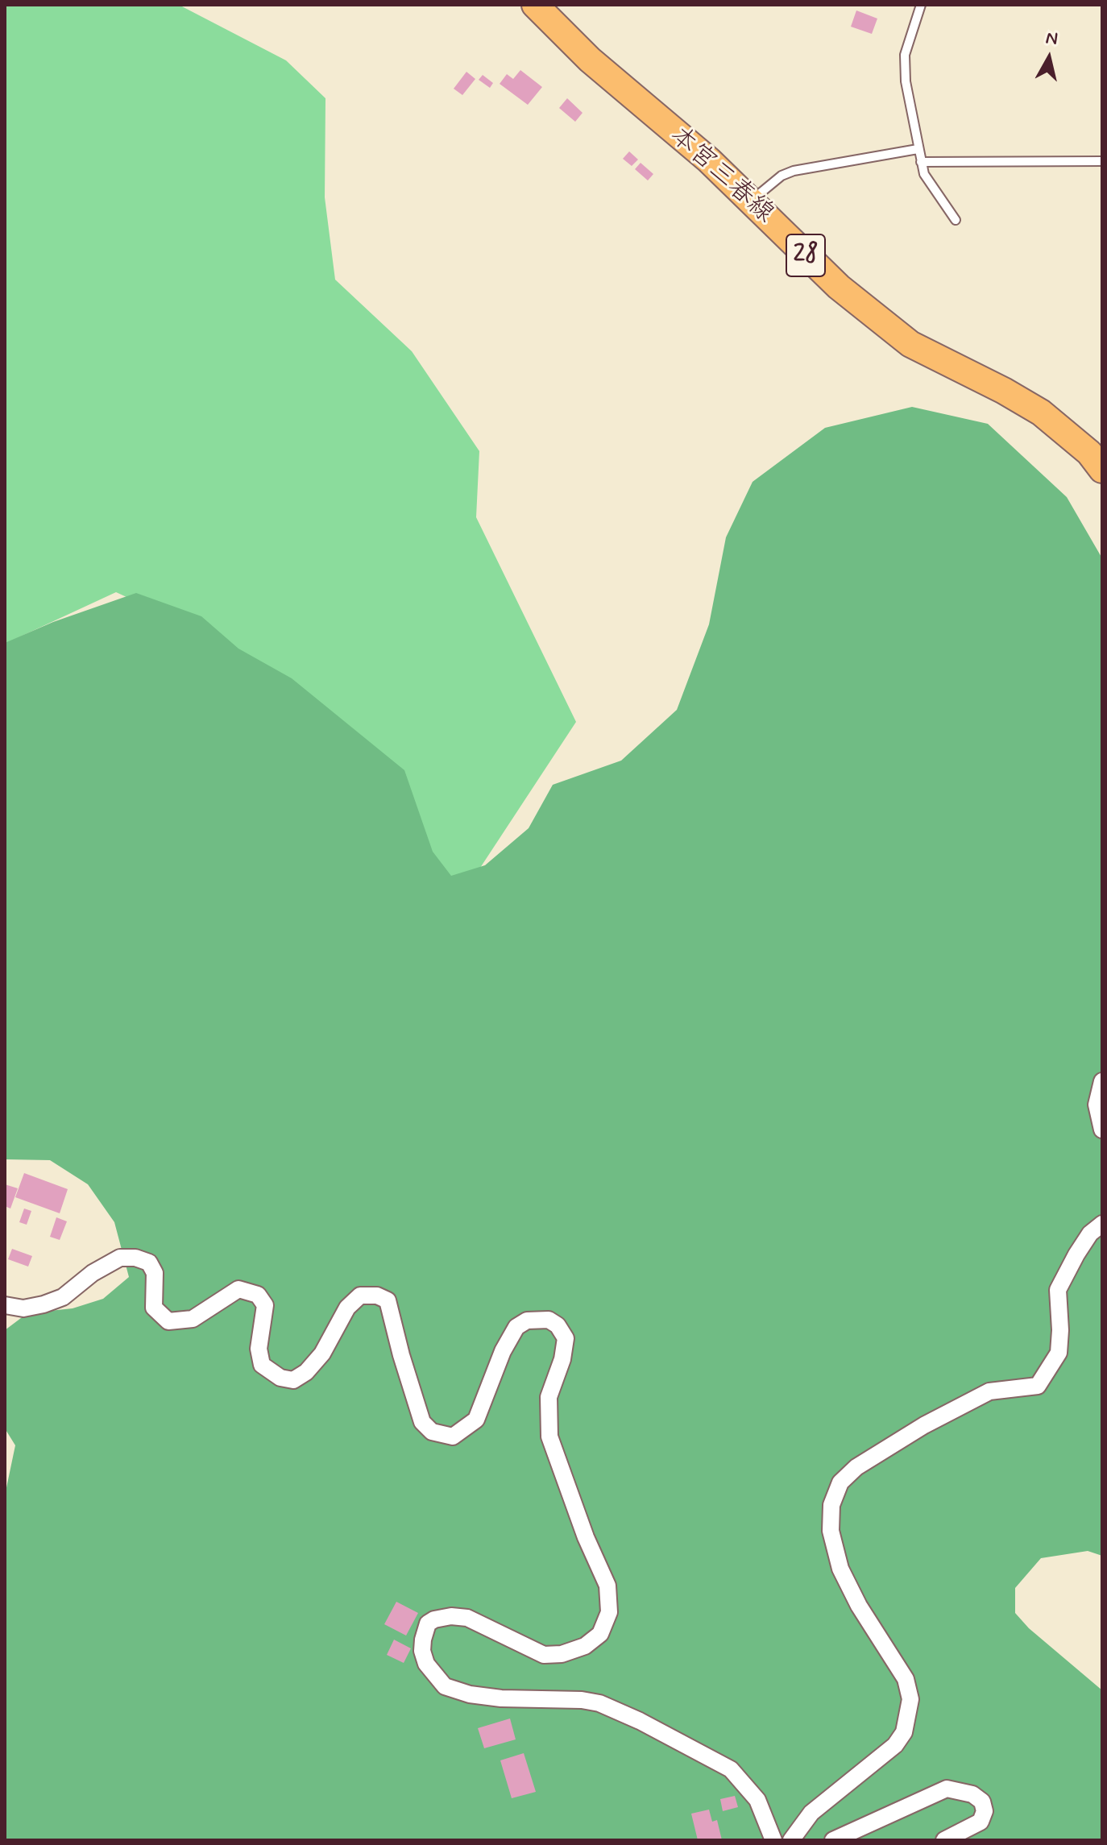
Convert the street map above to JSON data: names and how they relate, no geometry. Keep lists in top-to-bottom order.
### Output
{
  "streets": {
    "main road": ["本宮三春線", "28"]
  },
  "north": "top"
}
